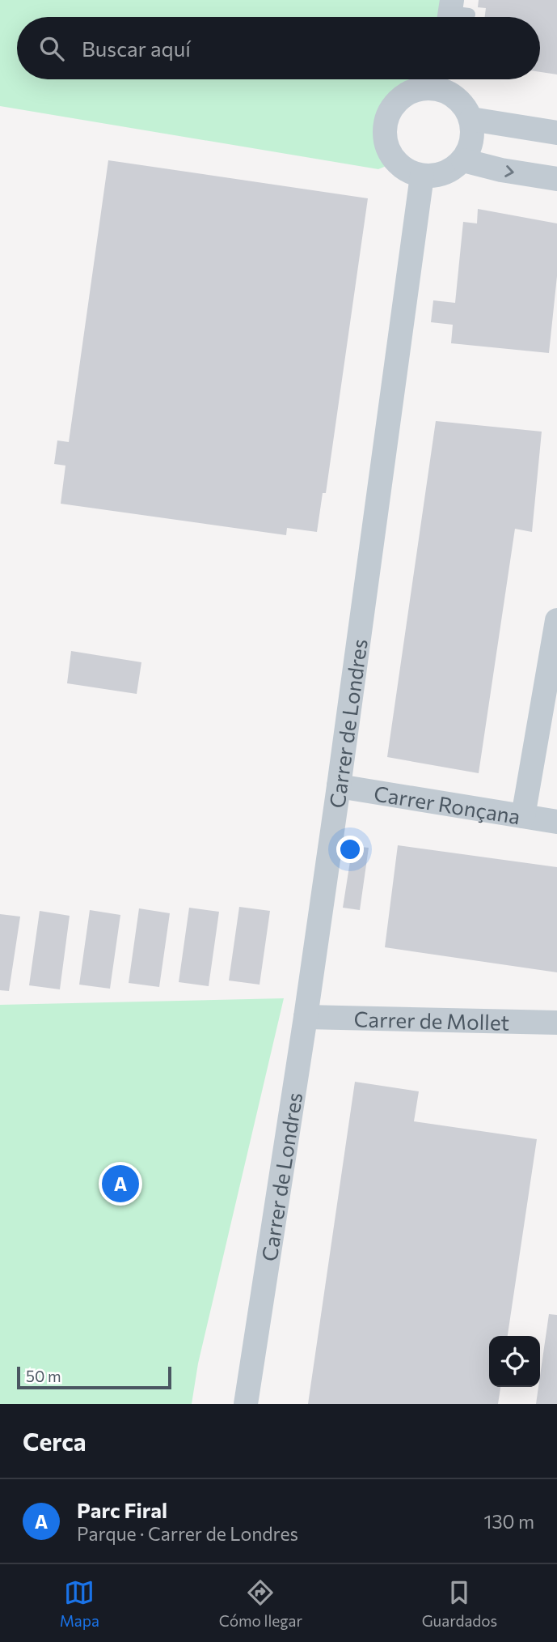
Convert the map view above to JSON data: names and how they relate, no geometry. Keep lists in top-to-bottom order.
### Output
{
  "streets": {
    "street": ["Carrer de Londres", "Carrer Ronçana", "Carrer de Mollet"]
  },
  "crossings": [
    ["Carrer de Londres", "Carrer Ronçana"],
    ["Carrer de Londres", "Carrer de Mollet"]
  ],
  "scale_bar": "50 m",
  "page": {
    "search": "Buscar aquí",
    "pins": "A",
    "scale": "50 m",
    "heading": "Cerca",
    "list": [
      {
        "mark": "A",
        "name": "Parc Firal",
        "note": "Parque · Carrer de Londres",
        "value": "130 m"
      }
    ],
    "nav": ["Mapa", "Cómo llegar", "Guardados"]
  }
}
